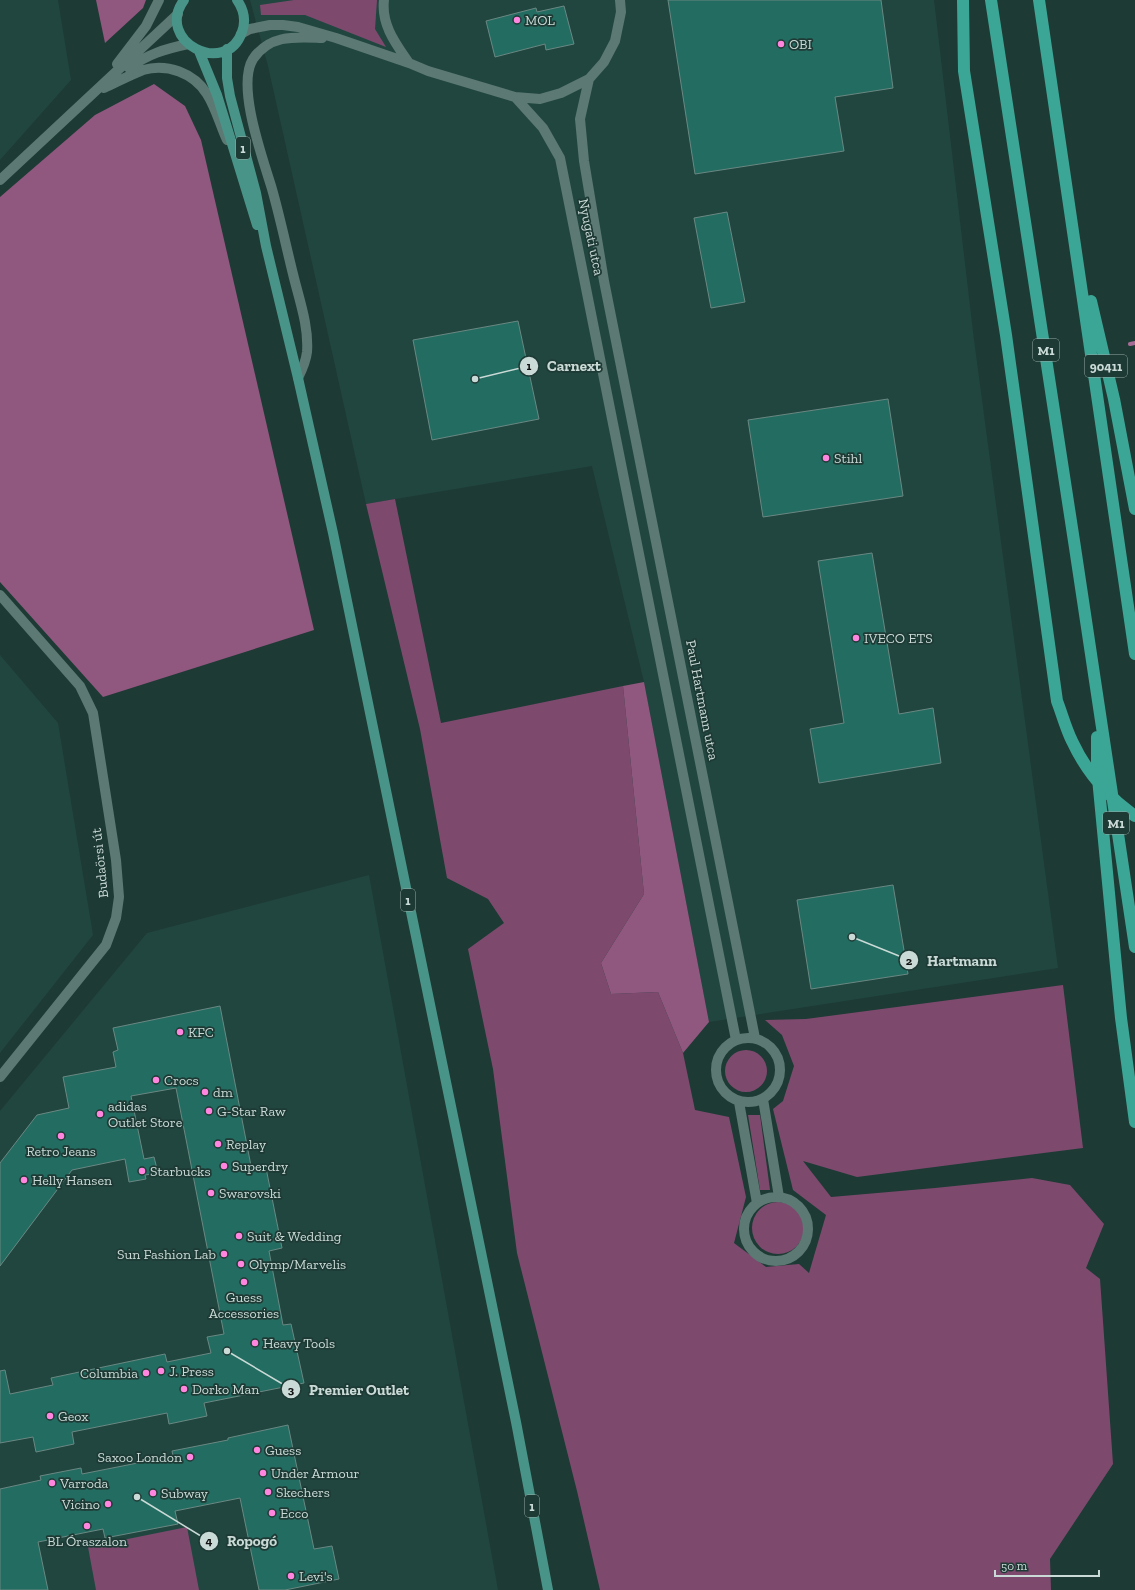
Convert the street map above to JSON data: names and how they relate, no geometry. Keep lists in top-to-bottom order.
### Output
{
  "streets": {
    "highway": ["M1", "90411"],
    "main road": ["1"],
    "street": ["Nyugati utca", "Paul Hartmann utca", "Budaörsi út"]
  },
  "crossings": [
    ["Nyugati utca", "Paul Hartmann utca"]
  ],
  "places": [
    "MOL",
    "OBI",
    "Carnext",
    "Stihl",
    "IVECO ETS",
    "Hartmann",
    "KFC",
    "Crocs",
    "dm",
    "G-Star Raw",
    "adidas Outlet Store",
    "Retro Jeans",
    "Replay",
    "Superdry",
    "Starbucks",
    "Helly Hansen",
    "Swarovski",
    "Suit & Wedding",
    "Sun Fashion Lab",
    "Olymp/Marvelis",
    "Guess Accessories",
    "Heavy Tools",
    "Premier Outlet",
    "J. Press",
    "Columbia",
    "Dorko Man",
    "Geox",
    "Guess",
    "Saxoo London",
    "Under Armour",
    "Varroda",
    "Skechers",
    "Subway",
    "Ropogó",
    "Vicino",
    "Ecco",
    "BL Óraszalon",
    "Levi's"
  ],
  "scale_bar": "50 m"
}
